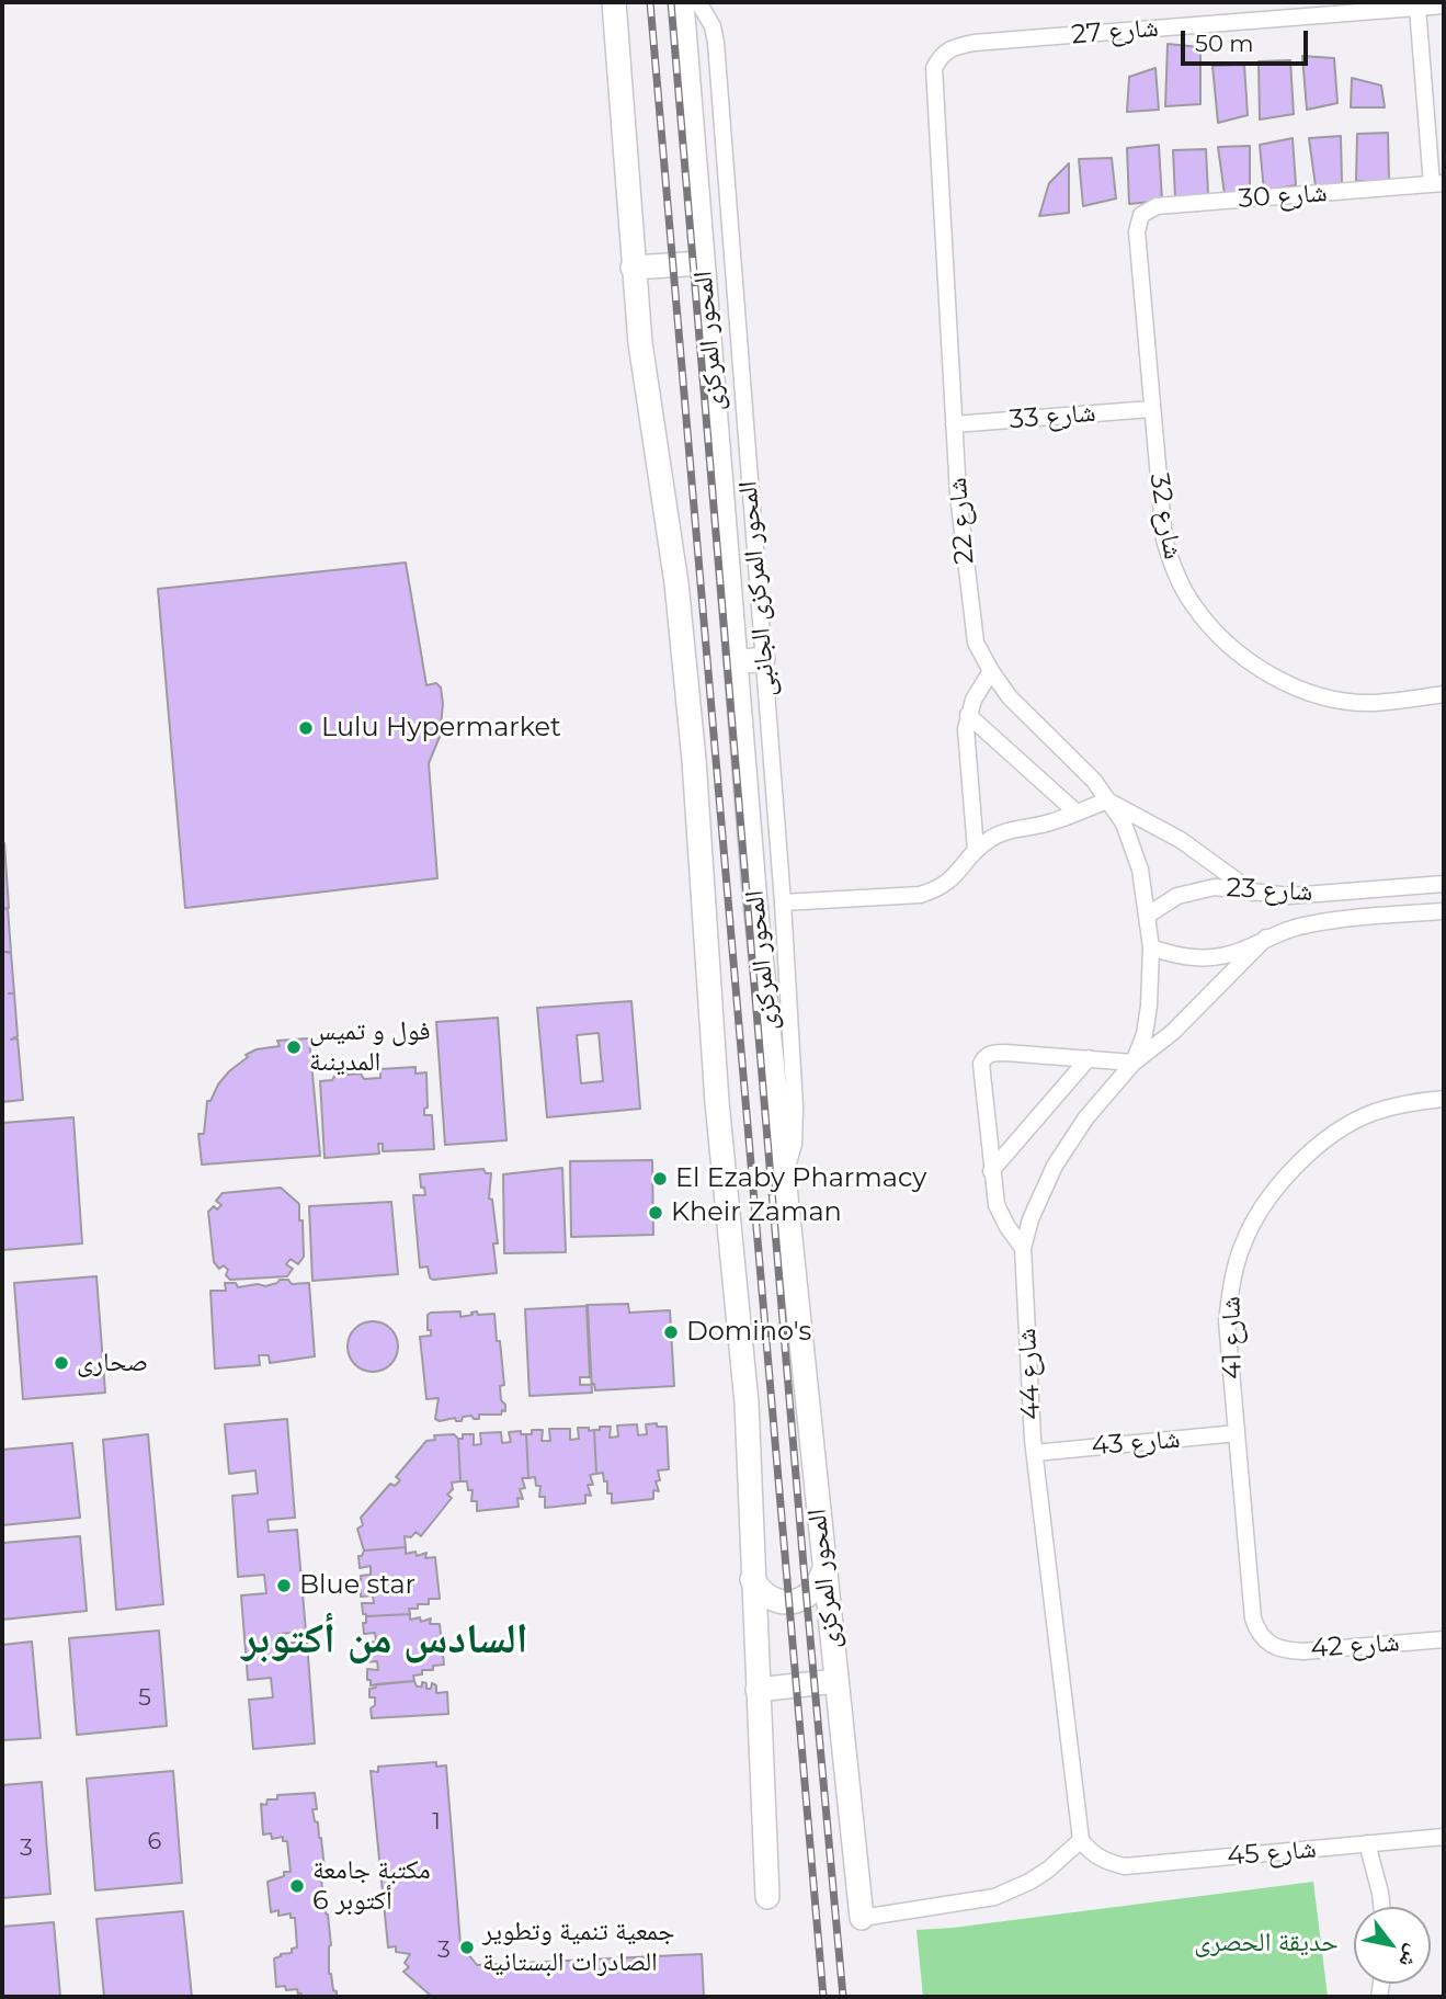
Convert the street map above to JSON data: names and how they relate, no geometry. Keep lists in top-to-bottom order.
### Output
{
  "streets": {
    "main road": ["المحور المركزى"],
    "street": [
      "شارع 27",
      "شارع 30",
      "شارع 33",
      "شارع 32",
      "شارع 22",
      "المحور المركزى الجانبى",
      "شارع 23",
      "شارع 41",
      "شارع 44",
      "شارع 43",
      "شارع 42",
      "شارع 45"
    ]
  },
  "crossings": [
    ["شارع 27", "شارع 22"],
    ["شارع 30", "شارع 32"],
    ["المحور المركزى", "المحور المركزى الجانبى"],
    ["شارع 33", "شارع 32"],
    ["شارع 33", "شارع 22"],
    ["شارع 22", "شارع 23"],
    ["شارع 22", "شارع 44"],
    ["شارع 23", "شارع 44"],
    ["شارع 41", "شارع 43"],
    ["شارع 41", "شارع 42"],
    ["شارع 44", "شارع 43"],
    ["شارع 44", "شارع 45"]
  ],
  "districts": ["السادس من أكتوبر"],
  "parks": ["حديقة الحصرى"],
  "places": [
    "Lulu Hypermarket",
    "فول و تميس المدينىة",
    "El Ezaby Pharmacy",
    "Kheir Zaman",
    "Domino's",
    "صحارى",
    "Blue star",
    "مكتبة جامعة 6 أكتوبر",
    "جمعية تنمية وتطوير الصادرات البستانية"
  ],
  "house_numbers": [
    "5",
    "1",
    "6",
    "3",
    "3"
  ],
  "scale_bar": "50 m",
  "north": "bottom right"
}
